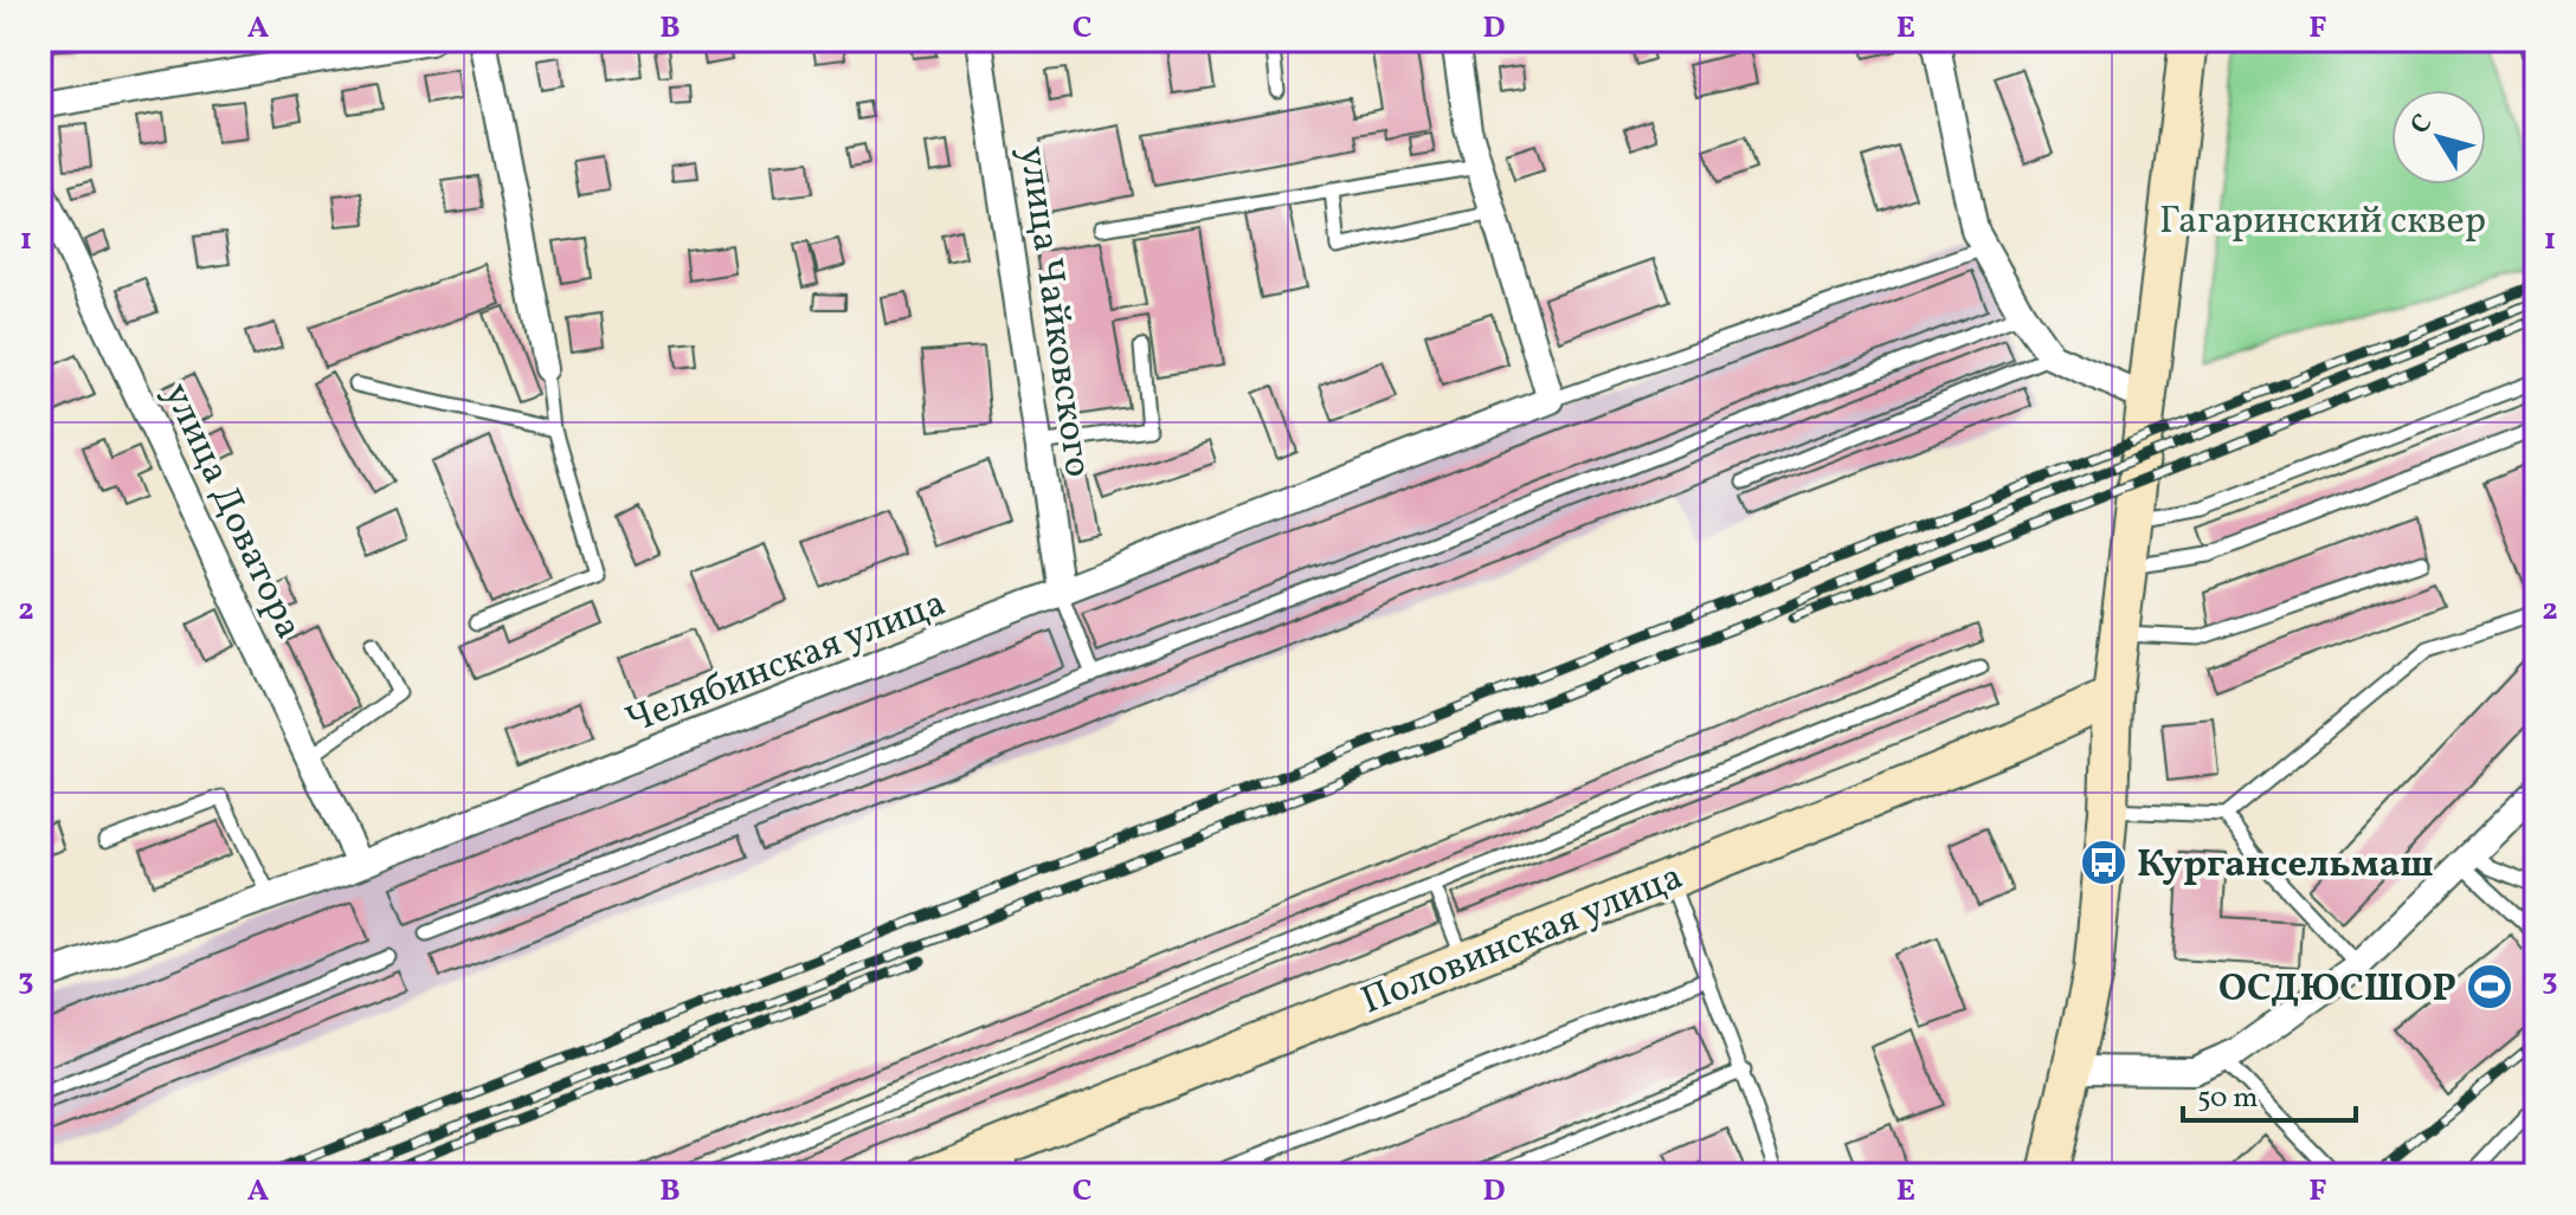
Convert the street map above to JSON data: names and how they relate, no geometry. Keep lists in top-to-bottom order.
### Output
{
  "streets": {
    "main road": ["Половинская улица"],
    "street": ["улица Чайковского", "улица Доватора", "Челябинская улица"]
  },
  "crossings": [
    ["улица Чайковского", "Челябинская улица"],
    ["улица Доватора", "Челябинская улица"]
  ],
  "parks": ["Гагаринский сквер"],
  "places": {
    "bus stop": ["Кургансельмаш"],
    "sports": ["ОСДЮСШОР"]
  },
  "scale_bar": "50 m",
  "north": "top left",
  "grid": {
    "columns": [
      "A",
      "B",
      "C",
      "D",
      "E",
      "F"
    ],
    "rows": ["1", "2", "3"]
  }
}
